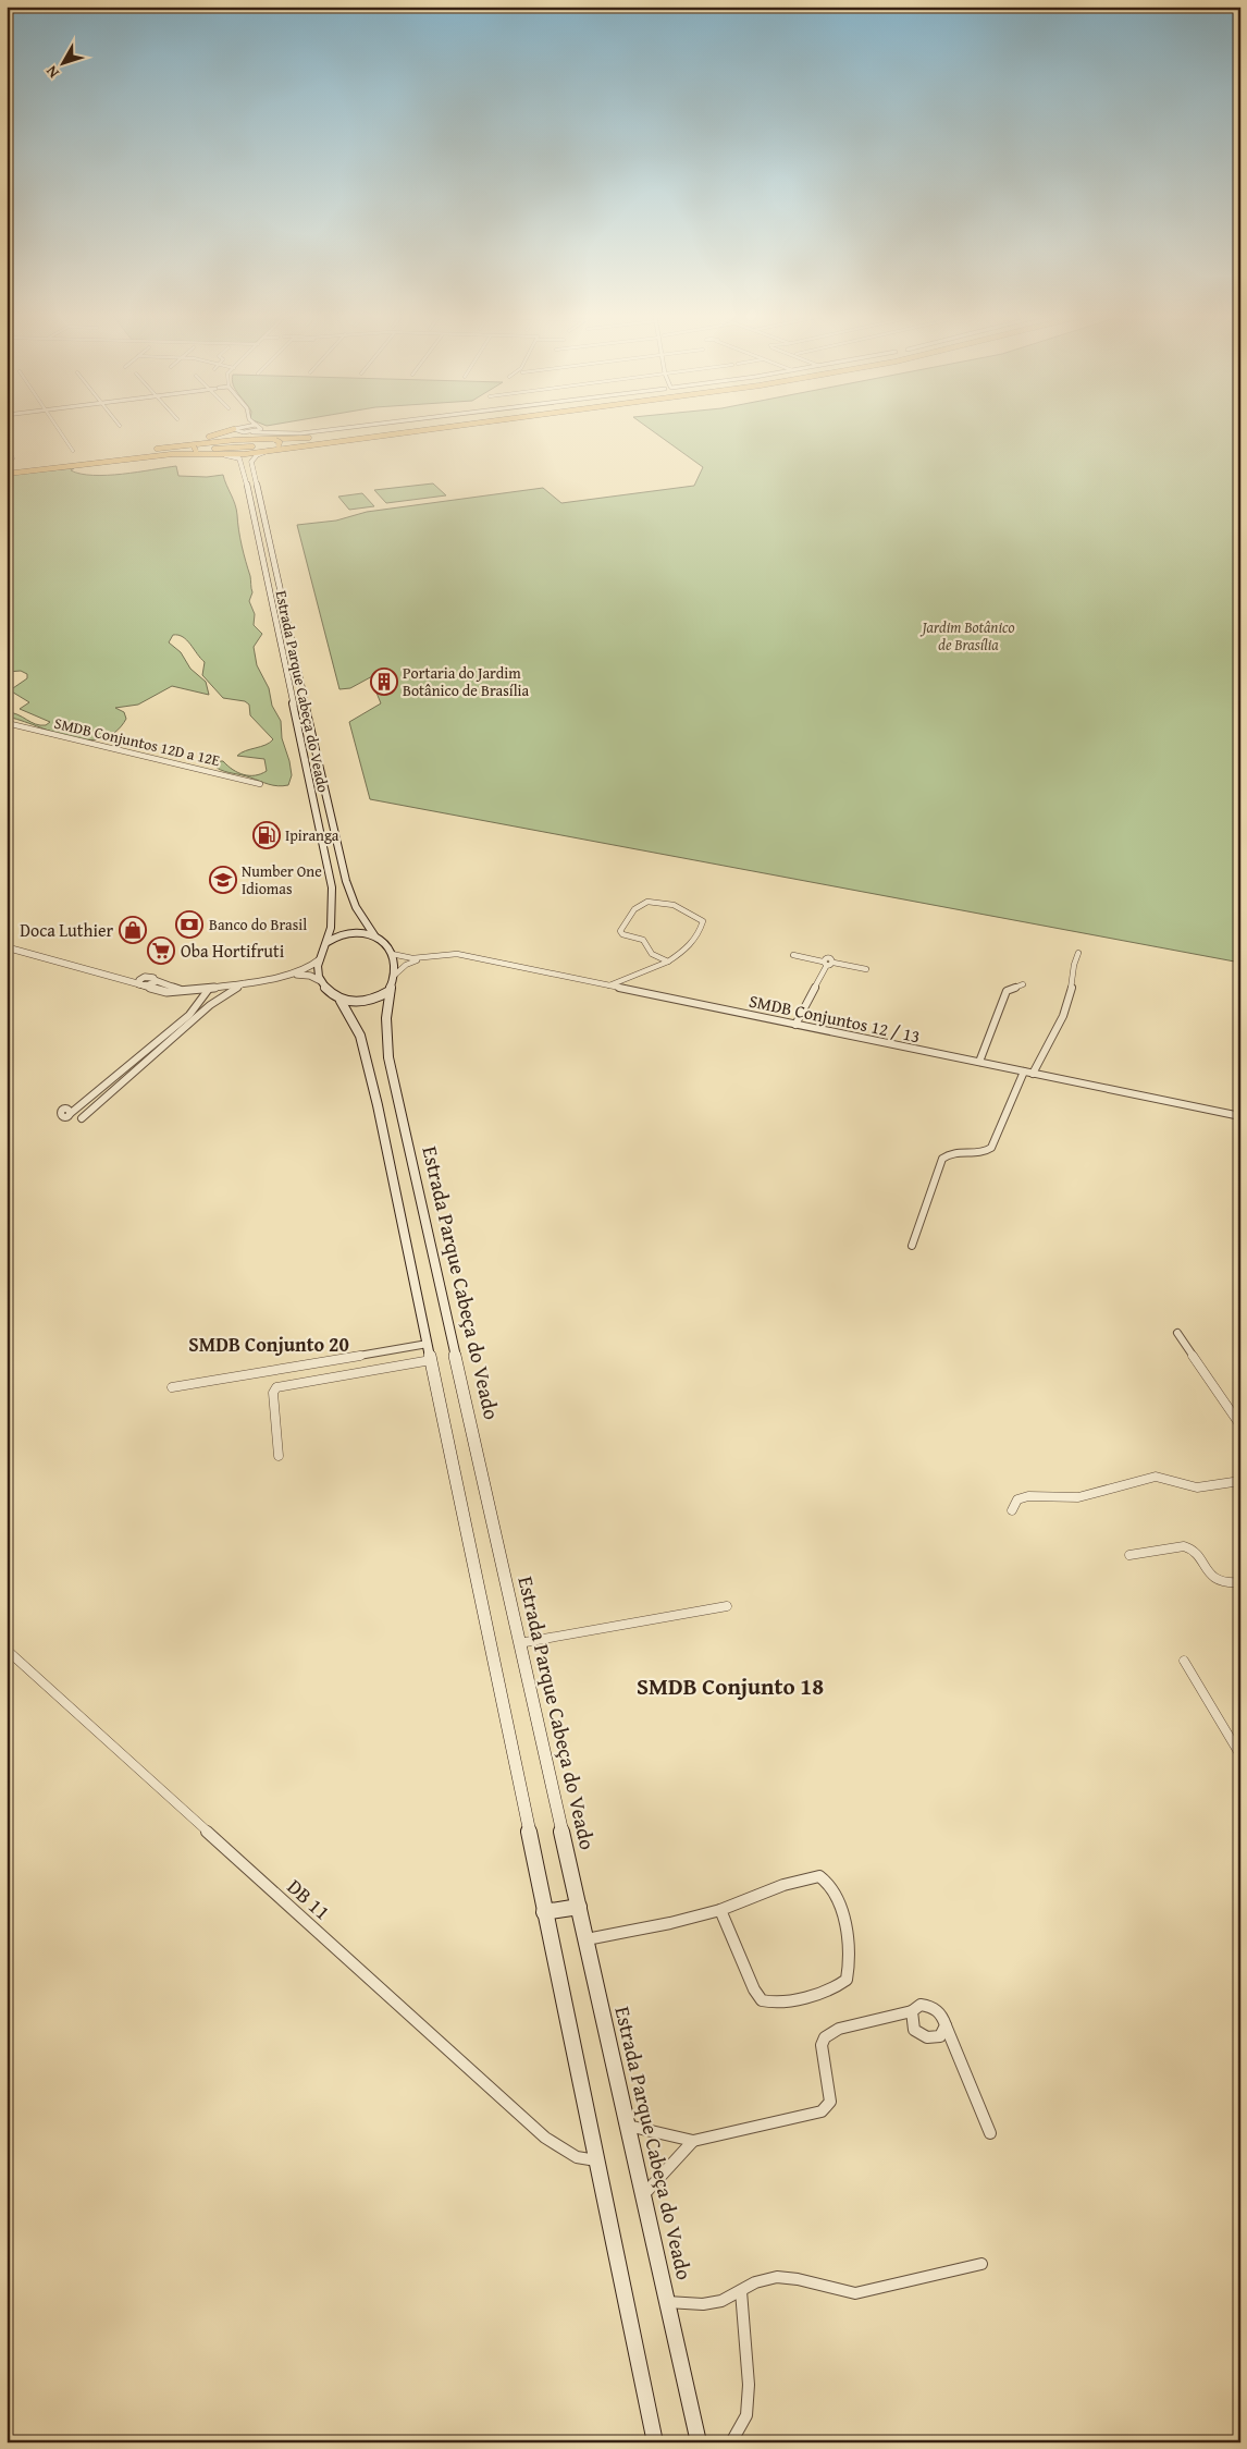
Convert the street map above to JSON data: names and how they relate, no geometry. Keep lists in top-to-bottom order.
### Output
{
  "streets": {
    "main road": ["Estrada Parque Cabeça do Veado"],
    "street": ["SMDB Conjuntos 12D a 12E", "SMDB Conjuntos 12 / 13", "DB 11"]
  },
  "crossings": [
    ["Estrada Parque Cabeça do Veado", "SMDB Conjuntos 12 / 13"]
  ],
  "districts": ["SMDB Conjunto 20", "SMDB Conjunto 18"],
  "parks": ["Jardim Botânico de Brasília"],
  "places": {
    "building": ["Portaria do Jardim Botânico de Brasília"],
    "fuel station": ["Ipiranga"],
    "school or university": ["Number One Idiomas"],
    "bank": ["Banco do Brasil"],
    "shop": ["Doca Luthier"],
    "supermarket": ["Oba Hortifruti"]
  },
  "north": "bottom left"
}
